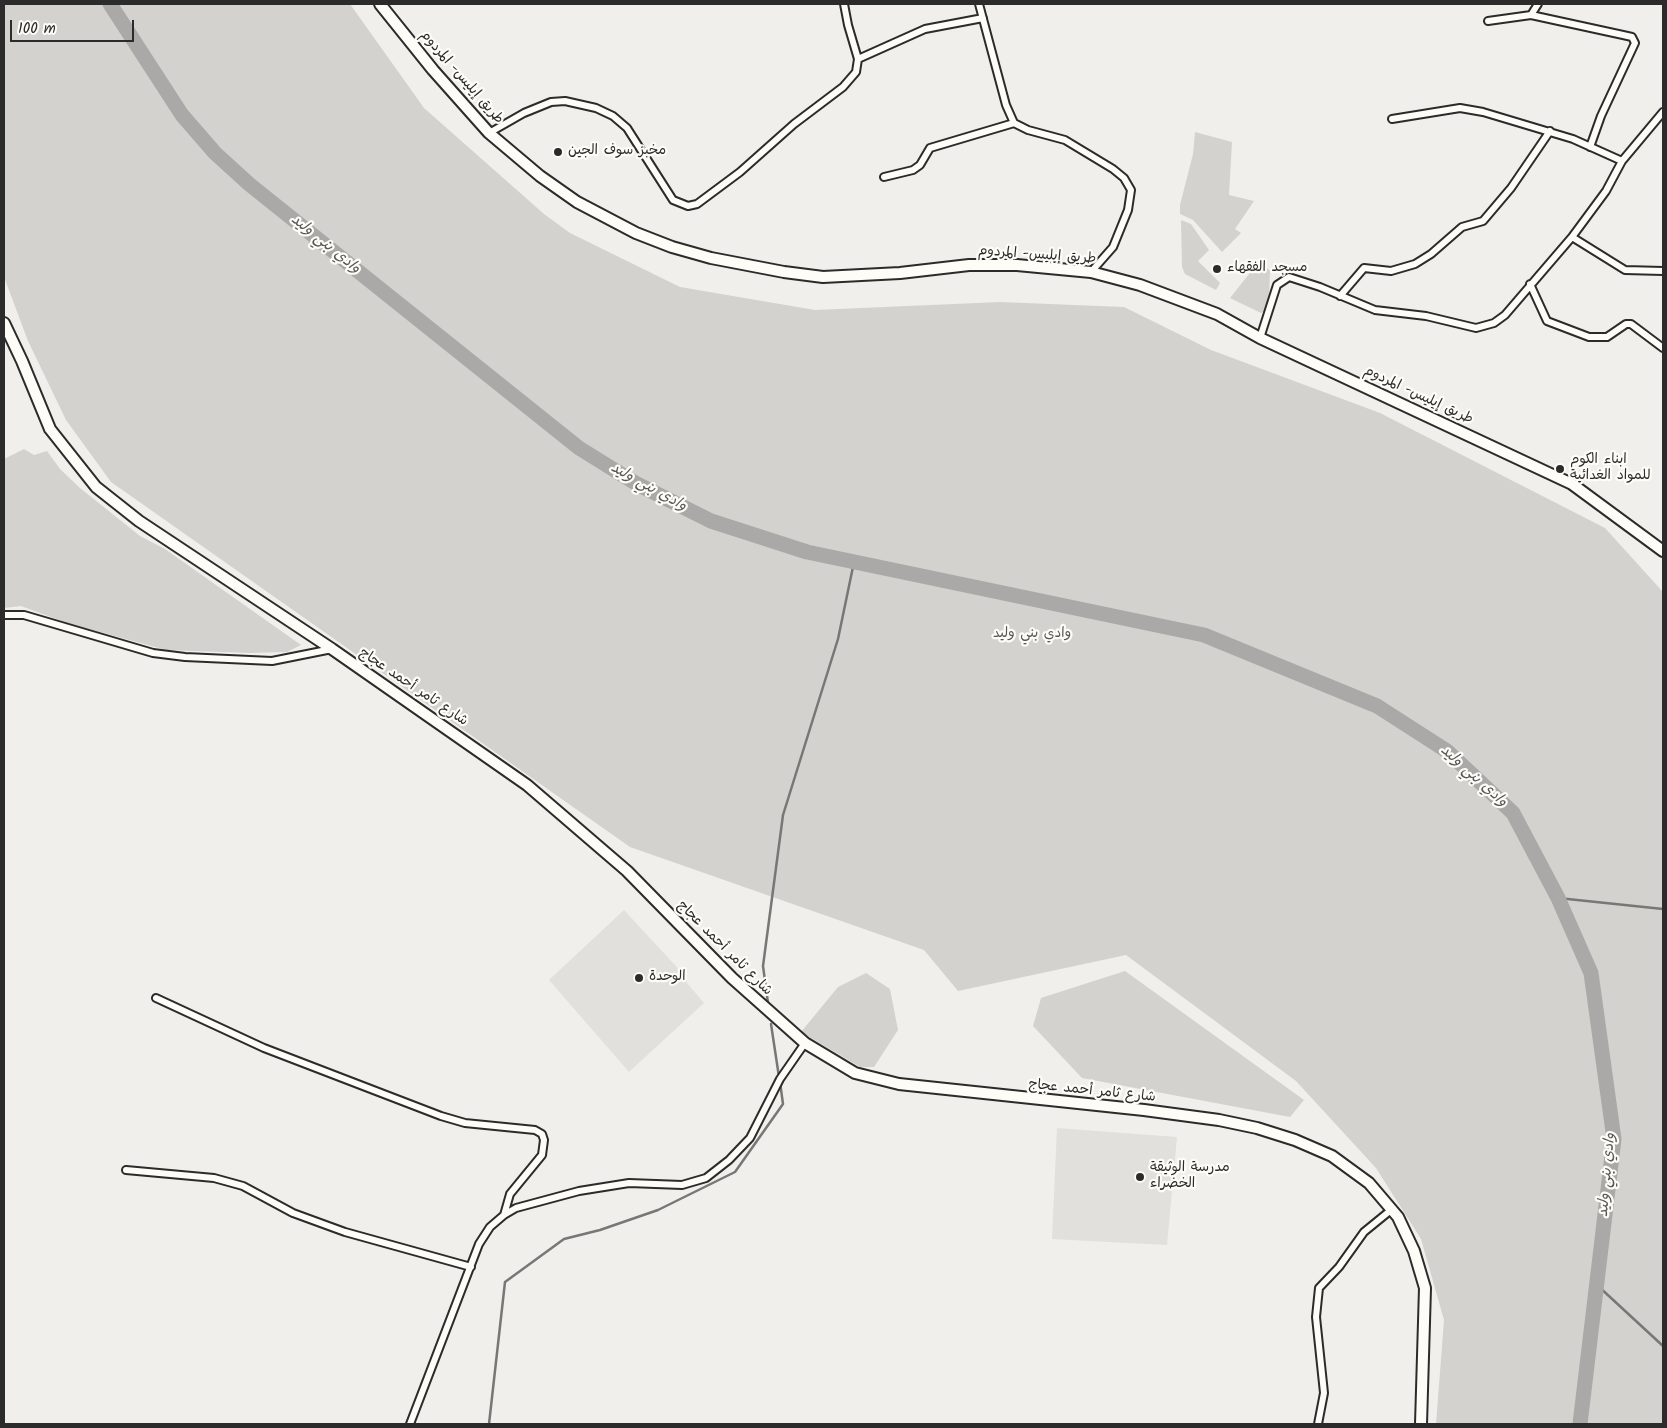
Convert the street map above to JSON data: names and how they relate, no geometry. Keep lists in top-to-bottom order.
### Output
{
  "streets": {
    "main road": ["طريق إيليس- المردوم", "شارع ثامر أحمد عجاج"]
  },
  "water": ["وادي بني وليد"],
  "parks": ["وادي بني وليد"],
  "places": [
    "مخبز سوف الجين",
    "مسجد الفقهاء",
    "ابناء الكوم للمواد الغدائية",
    "الوحدة",
    "مدرسة الوثيقة الخضراء"
  ],
  "scale_bar": "100 m"
}
